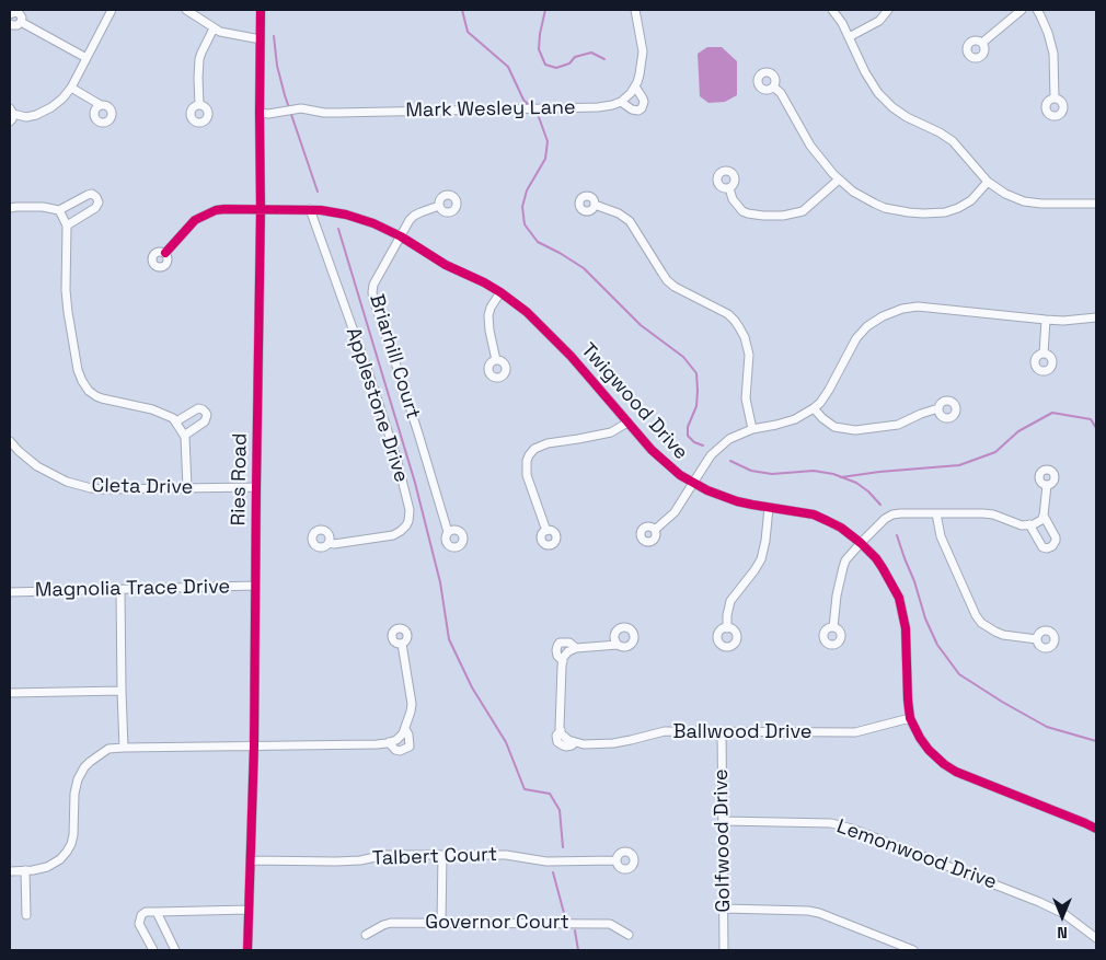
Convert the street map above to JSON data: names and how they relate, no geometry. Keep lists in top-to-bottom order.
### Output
{
  "streets": {
    "street": [
      "Mark Wesley Lane",
      "Briarhill Court",
      "Twigwood Drive",
      "Applestone Drive",
      "Ries Road",
      "Cleta Drive",
      "Magnolia Trace Drive",
      "Ballwood Drive",
      "Golfwood Drive",
      "Lemonwood Drive",
      "Talbert Court",
      "Governor Court"
    ]
  },
  "crossings": [
    ["Mark Wesley Lane", "Ries Road"],
    ["Briarhill Court", "Twigwood Drive"],
    ["Twigwood Drive", "Applestone Drive"],
    ["Twigwood Drive", "Ries Road"],
    ["Twigwood Drive", "Ballwood Drive"],
    ["Ries Road", "Cleta Drive"],
    ["Ries Road", "Magnolia Trace Drive"],
    ["Ries Road", "Talbert Court"],
    ["Ballwood Drive", "Golfwood Drive"],
    ["Golfwood Drive", "Lemonwood Drive"]
  ],
  "north": "bottom"
}
